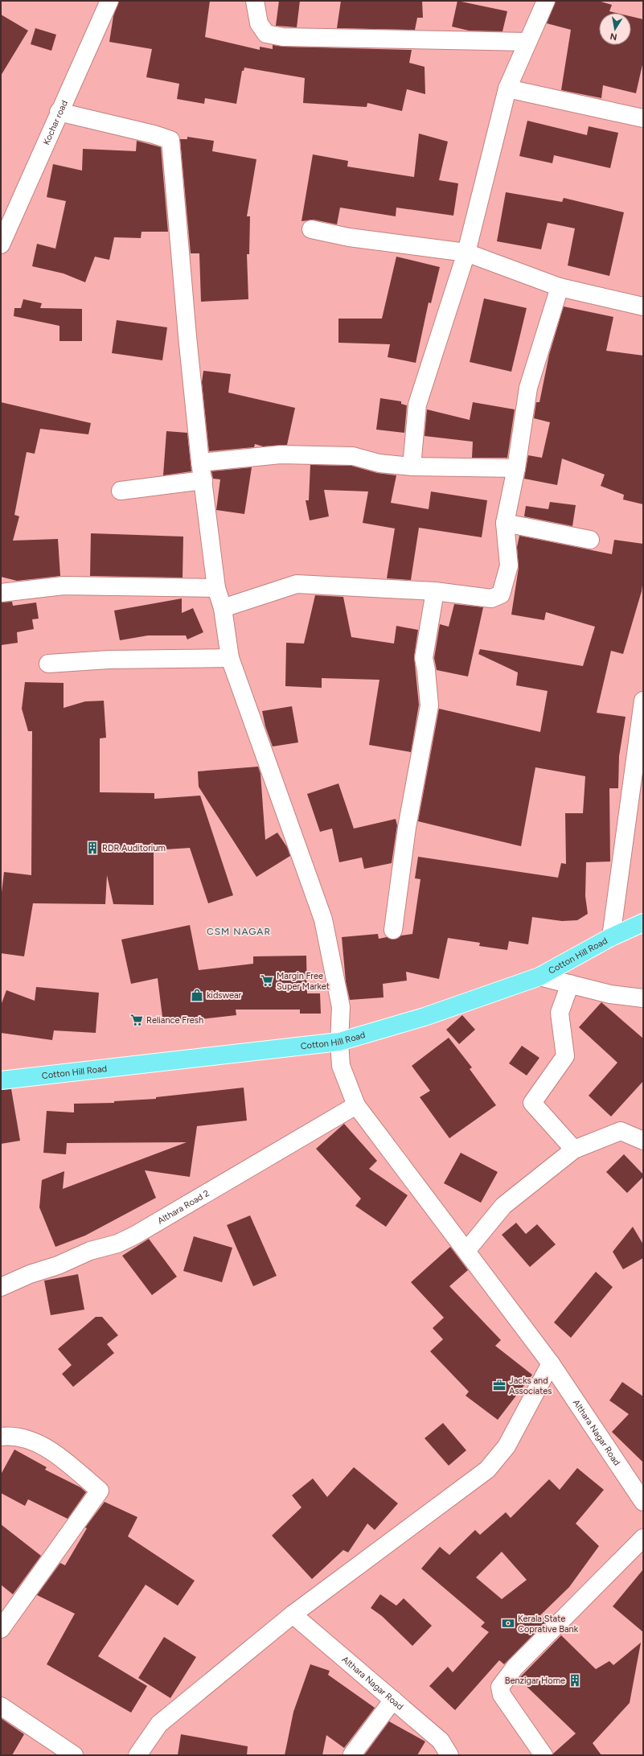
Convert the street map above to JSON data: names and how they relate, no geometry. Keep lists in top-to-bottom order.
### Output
{
  "streets": {
    "main road": ["Cotton Hill Road"],
    "street": ["Kochar road", "Althara Road 2", "Althara Nagar Road"]
  },
  "crossings": [
    ["Kochar road", "Althara Nagar Road"],
    ["Cotton Hill Road", "Althara Nagar Road"],
    ["Althara Road 2", "Althara Nagar Road"]
  ],
  "districts": ["CSM NAGAR"],
  "places": {
    "building": ["RDR Auditorium", "Benzigar Home"],
    "supermarket": ["Margin Free Super Market", "Reliance Fresh"],
    "shop": ["kidswear"],
    "office": ["Jacks and Associates"],
    "bank": ["Kerala State Coprative Bank"]
  },
  "north": "bottom"
}
